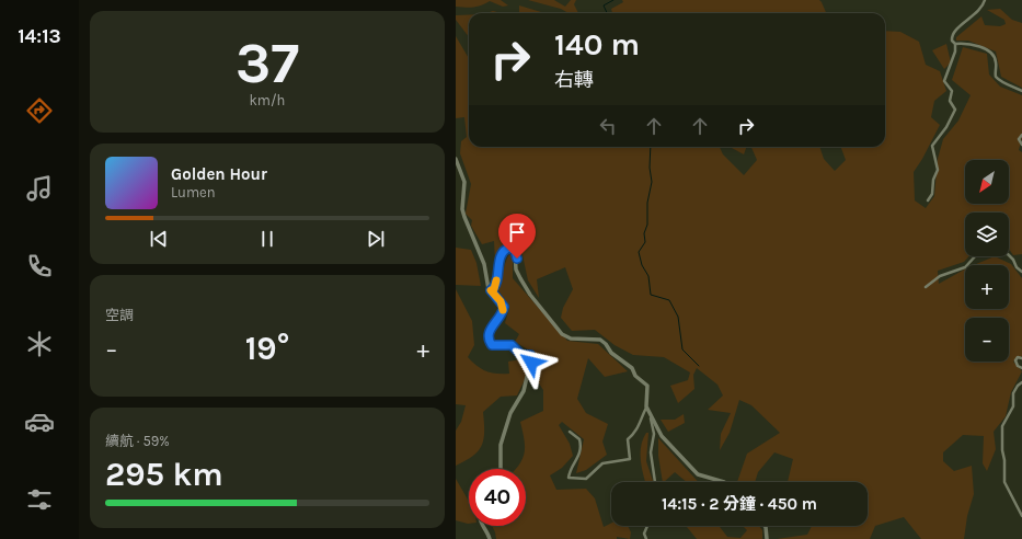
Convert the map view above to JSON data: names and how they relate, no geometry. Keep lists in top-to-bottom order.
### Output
{
  "north": "bottom left",
  "page": {
    "tabs": "14:13",
    "tile": [
      ["37", "km/h"],
      "空調",
      ["續航 · 59%", "295 km"]
    ],
    "turn": ["140 m", "右轉"],
    "song": ["Golden Hour", "Lumen"],
    "map_buttons": ["+", "−"],
    "heat": ["−", "19°", "+"],
    "limit": "40",
    "trip": "14:15 · 2 分鐘 · 450 m"
  }
}
